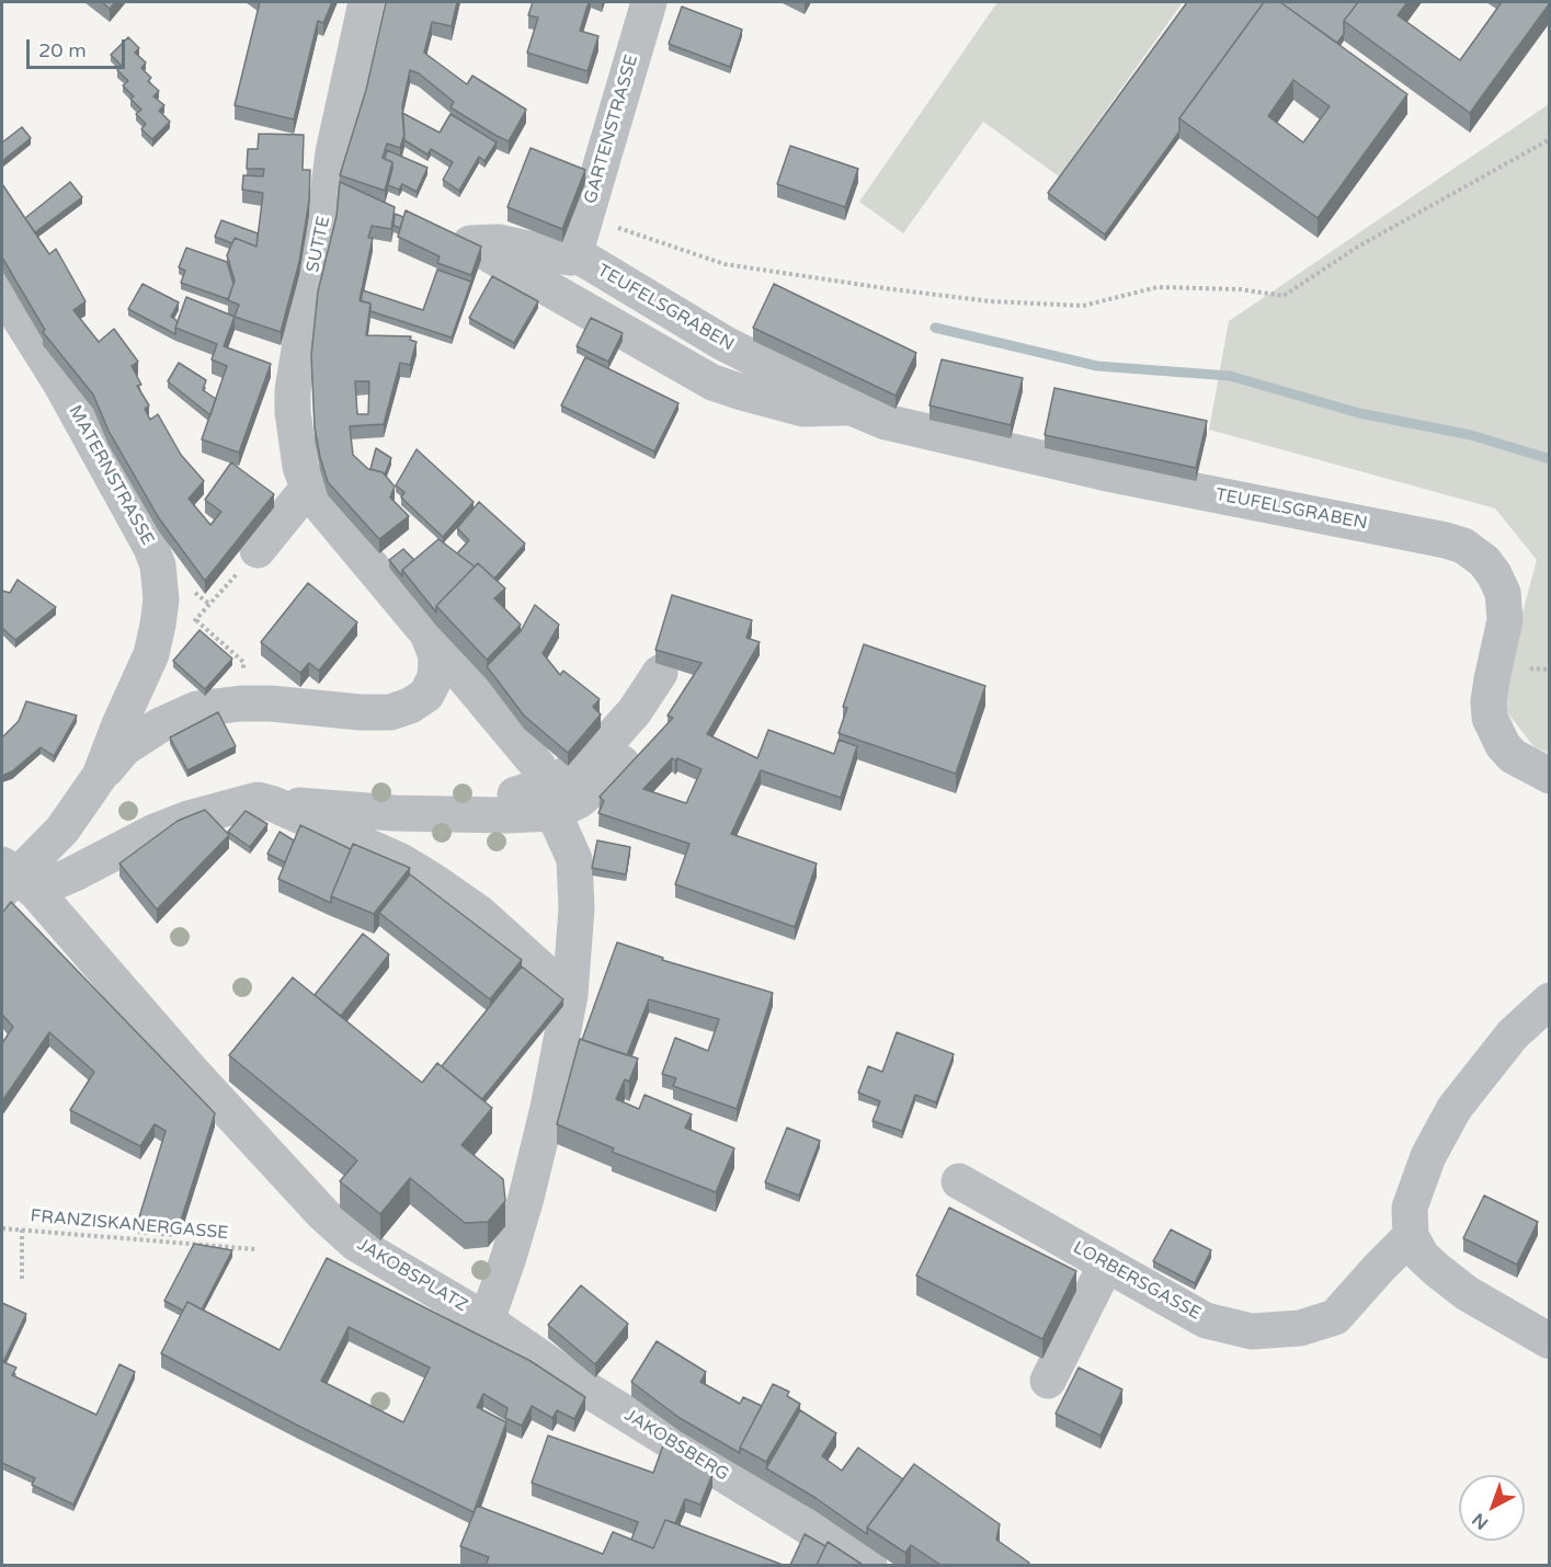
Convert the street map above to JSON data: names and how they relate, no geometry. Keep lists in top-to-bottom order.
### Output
{
  "streets": {
    "street": [
      "GARTENSTRASSE",
      "SUTTE",
      "TEUFELSGRABEN",
      "MATERNSTRASSE",
      "JAKOBSPLATZ",
      "LORBERSGASSE",
      "JAKOBSBERG"
    ],
    "path": ["FRANZISKANERGASSE"]
  },
  "crossings": [
    ["GARTENSTRASSE", "TEUFELSGRABEN"],
    ["SUTTE", "MATERNSTRASSE"],
    ["MATERNSTRASSE", "JAKOBSPLATZ"],
    ["JAKOBSPLATZ", "JAKOBSBERG"]
  ],
  "scale_bar": "20 m",
  "north": "bottom left"
}
